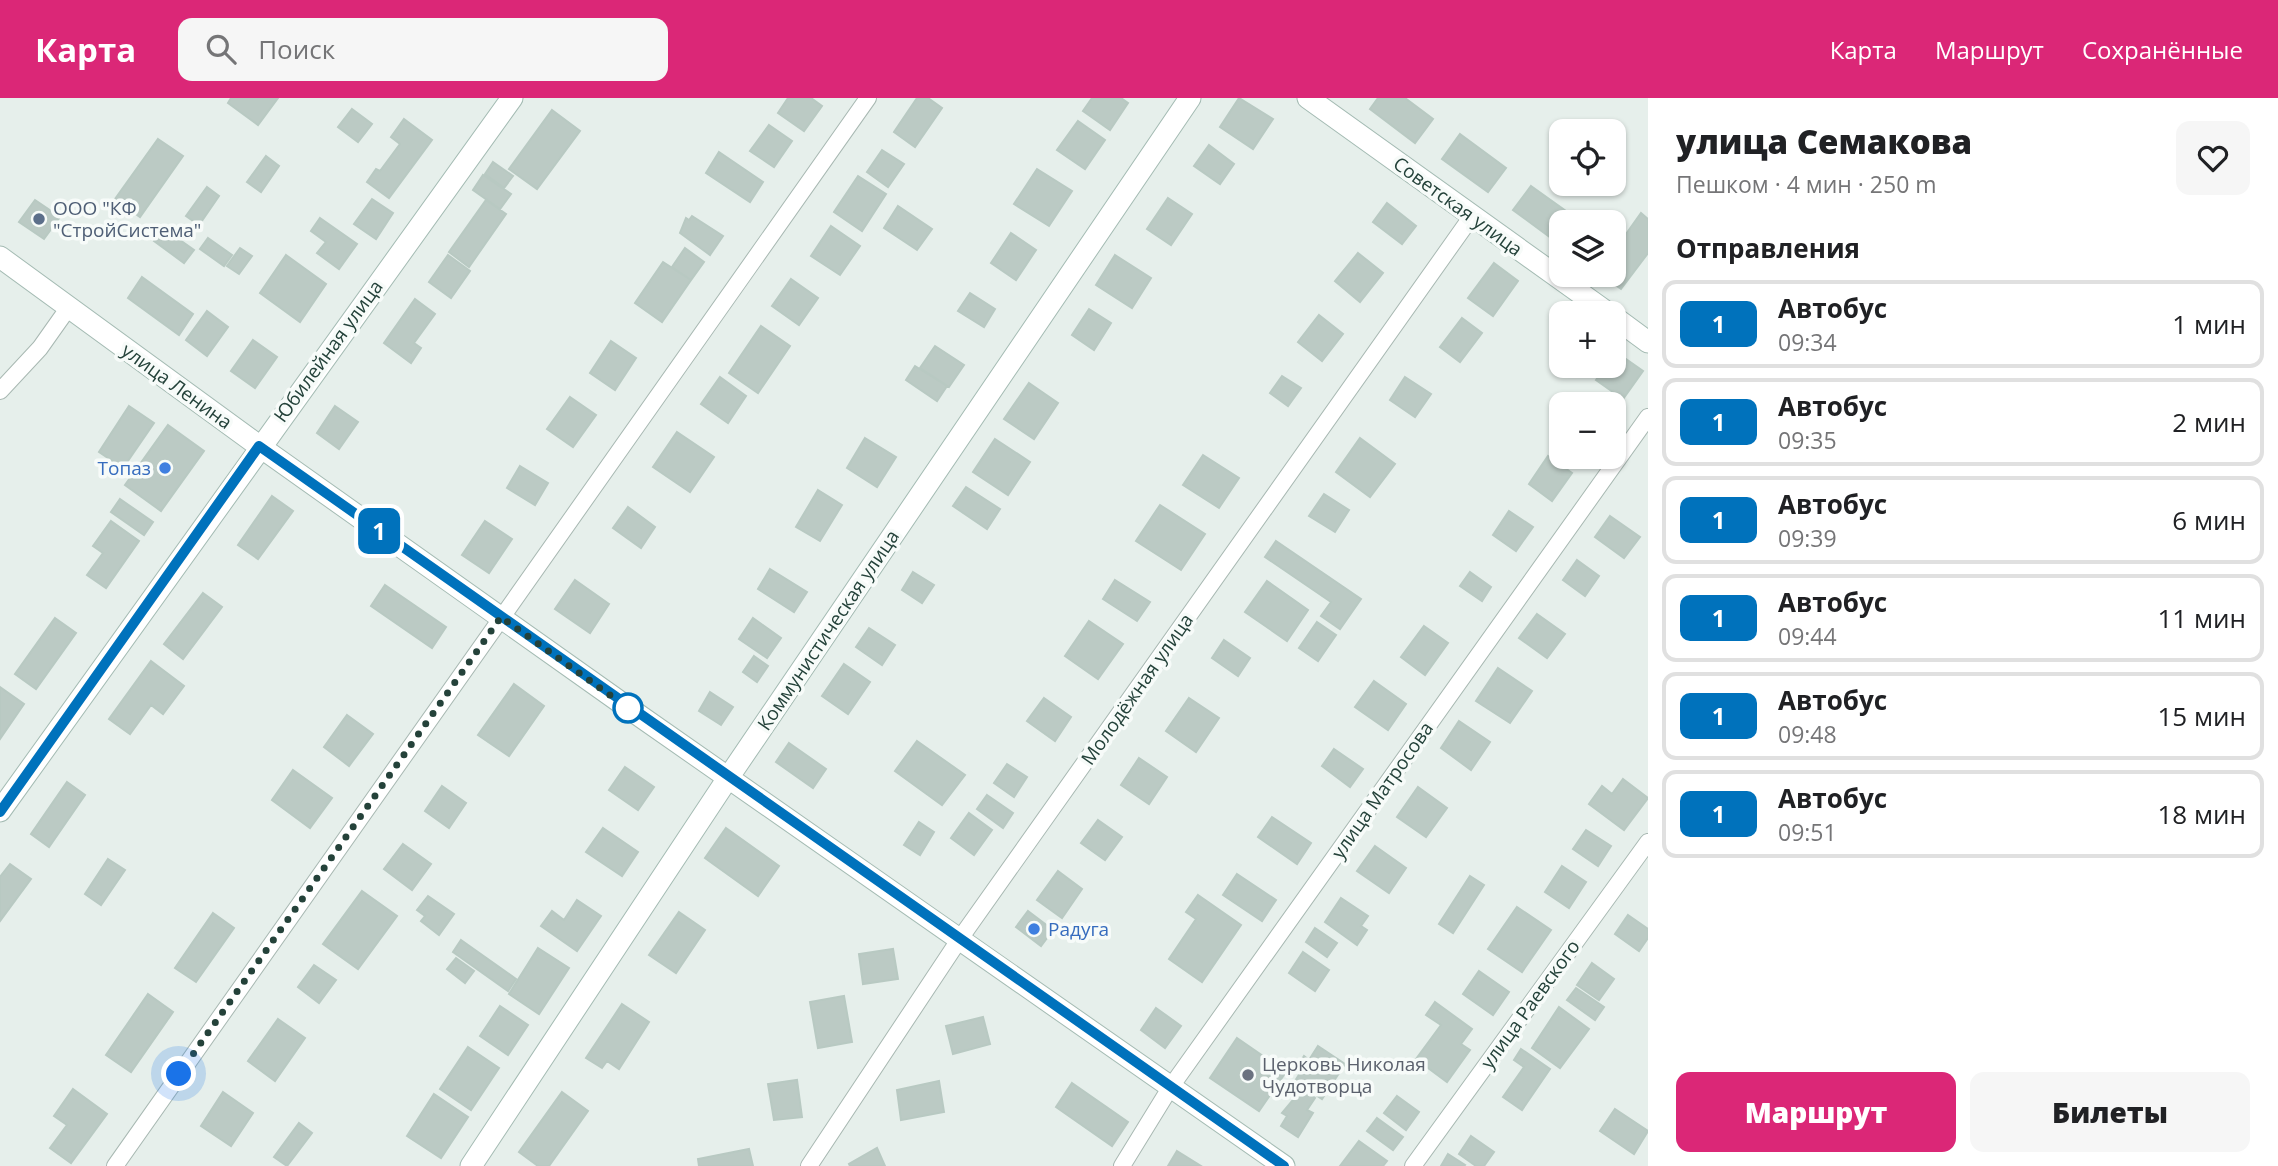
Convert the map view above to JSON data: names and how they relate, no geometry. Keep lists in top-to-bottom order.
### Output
{
  "streets": {
    "street": [
      "Советская улица",
      "Юбилейная улица",
      "улица Ленина",
      "Коммунистическая улица",
      "Молодёжная улица",
      "улица Матросова",
      "улица Раевского"
    ]
  },
  "crossings": [
    ["Советская улица", "Молодёжная улица"],
    ["Юбилейная улица", "улица Ленина"],
    ["улица Ленина", "Коммунистическая улица"],
    ["улица Ленина", "Молодёжная улица"],
    ["улица Ленина", "улица Матросова"]
  ],
  "places": [
    "ООО \"КФ \"СтройСистема\"",
    "Топаз",
    "Радуга",
    "Церковь Николая Чудотворца"
  ],
  "lines": ["bus line 1"],
  "page": {
    "header": "Карта",
    "search": "Поиск",
    "nav": ["Карта", "Маршрут", "Сохранённые"],
    "on_map": "1",
    "heading": [
      ["улица Семакова", "Пешком · 4 мин · 250 m"],
      "Отправления"
    ],
    "map_buttons": ["+", "−"],
    "list": [
      {
        "mark": "1",
        "name": "Автобус",
        "note": "09:34",
        "value": "1 мин"
      },
      {
        "mark": "1",
        "name": "Автобус",
        "note": "09:35",
        "value": "2 мин"
      },
      {
        "mark": "1",
        "name": "Автобус",
        "note": "09:39",
        "value": "6 мин"
      },
      {
        "mark": "1",
        "name": "Автобус",
        "note": "09:44",
        "value": "11 мин"
      },
      {
        "mark": "1",
        "name": "Автобус",
        "note": "09:48",
        "value": "15 мин"
      },
      {
        "mark": "1",
        "name": "Автобус",
        "note": "09:51",
        "value": "18 мин"
      }
    ],
    "buttons": ["Маршрут", "Билеты"]
  }
}
